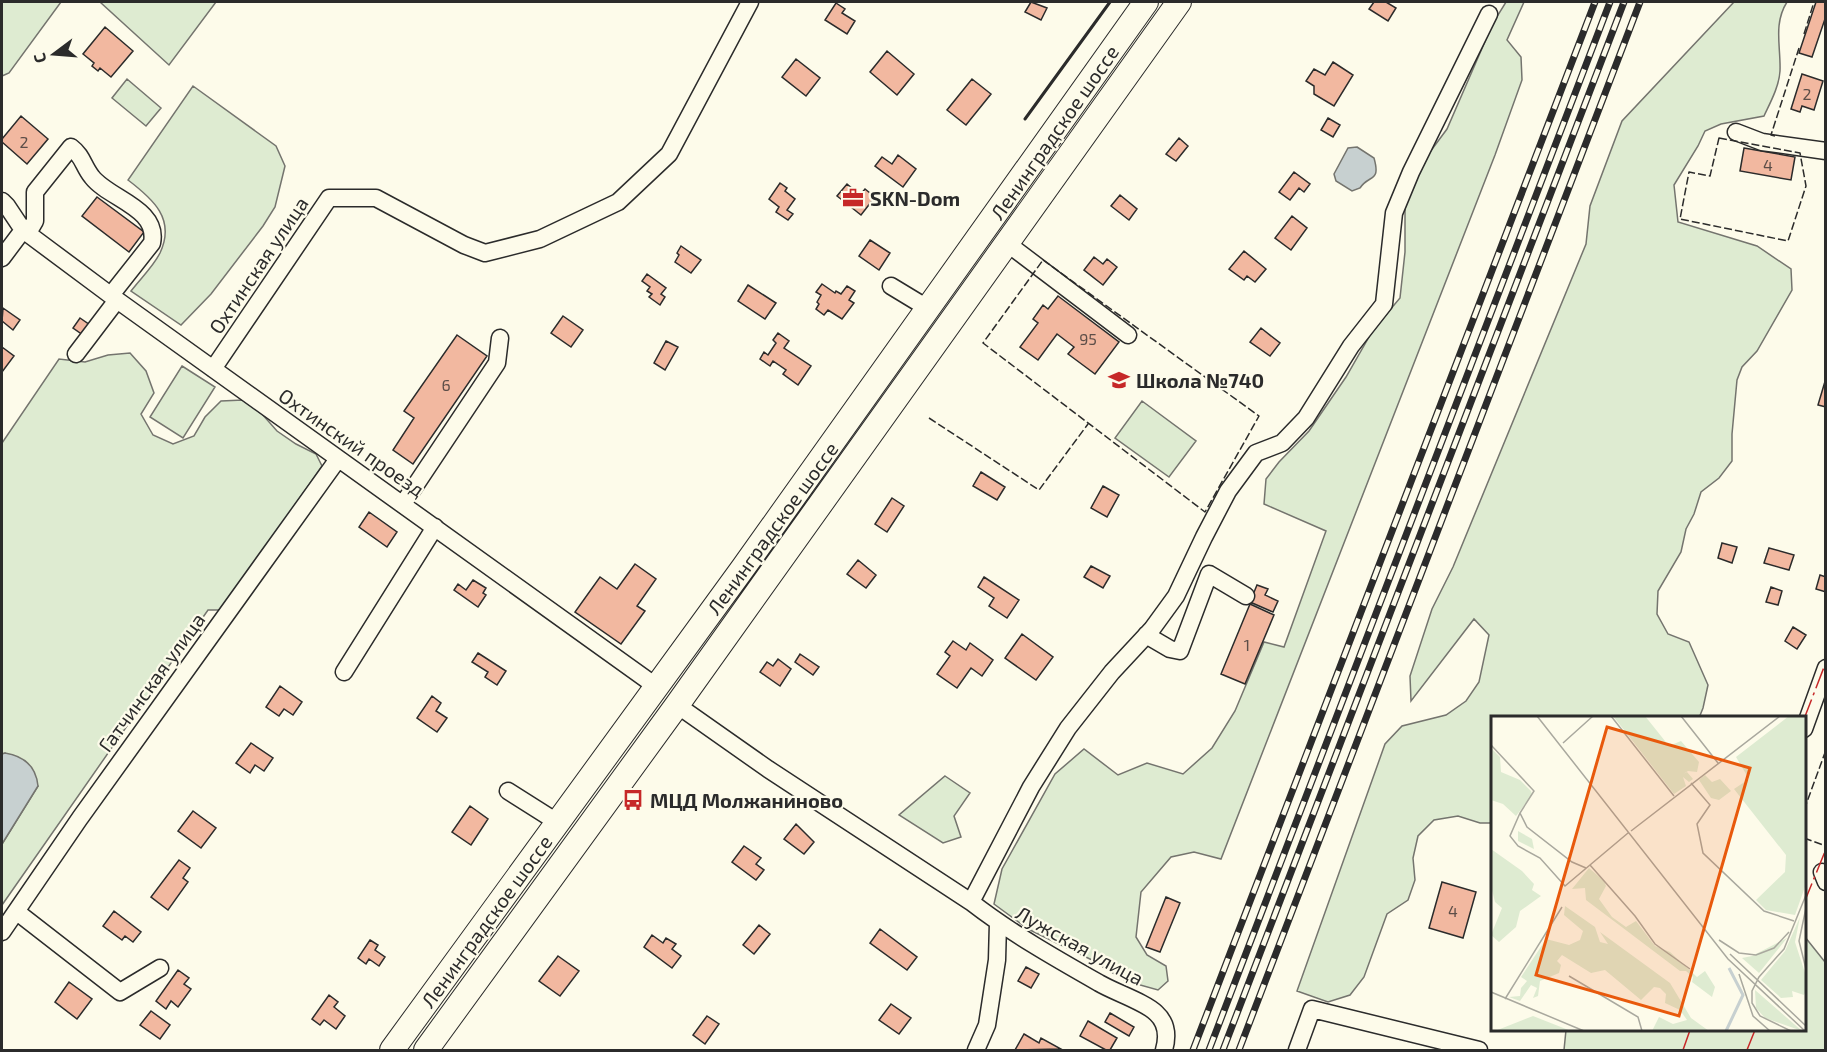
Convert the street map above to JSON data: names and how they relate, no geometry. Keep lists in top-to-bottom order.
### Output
{
  "streets": {
    "highway": ["Ленинградское шоссе"],
    "street": [
      "Охтинская улица",
      "Охтинский проезд",
      "Гатчинская улица",
      "Лужская улица"
    ]
  },
  "crossings": [
    ["Ленинградское шоссе", "Охтинский проезд"],
    ["Охтинская улица", "Охтинский проезд"],
    ["Охтинский проезд", "Гатчинская улица"]
  ],
  "places": {
    "office": ["SKN-Dom"],
    "school or university": ["Школа №740"],
    "bus stop": ["МЦД Молжаниново"]
  },
  "house_numbers": [
    "2",
    "2",
    "4",
    "95",
    "6",
    "1",
    "4"
  ],
  "north": "left"
}
